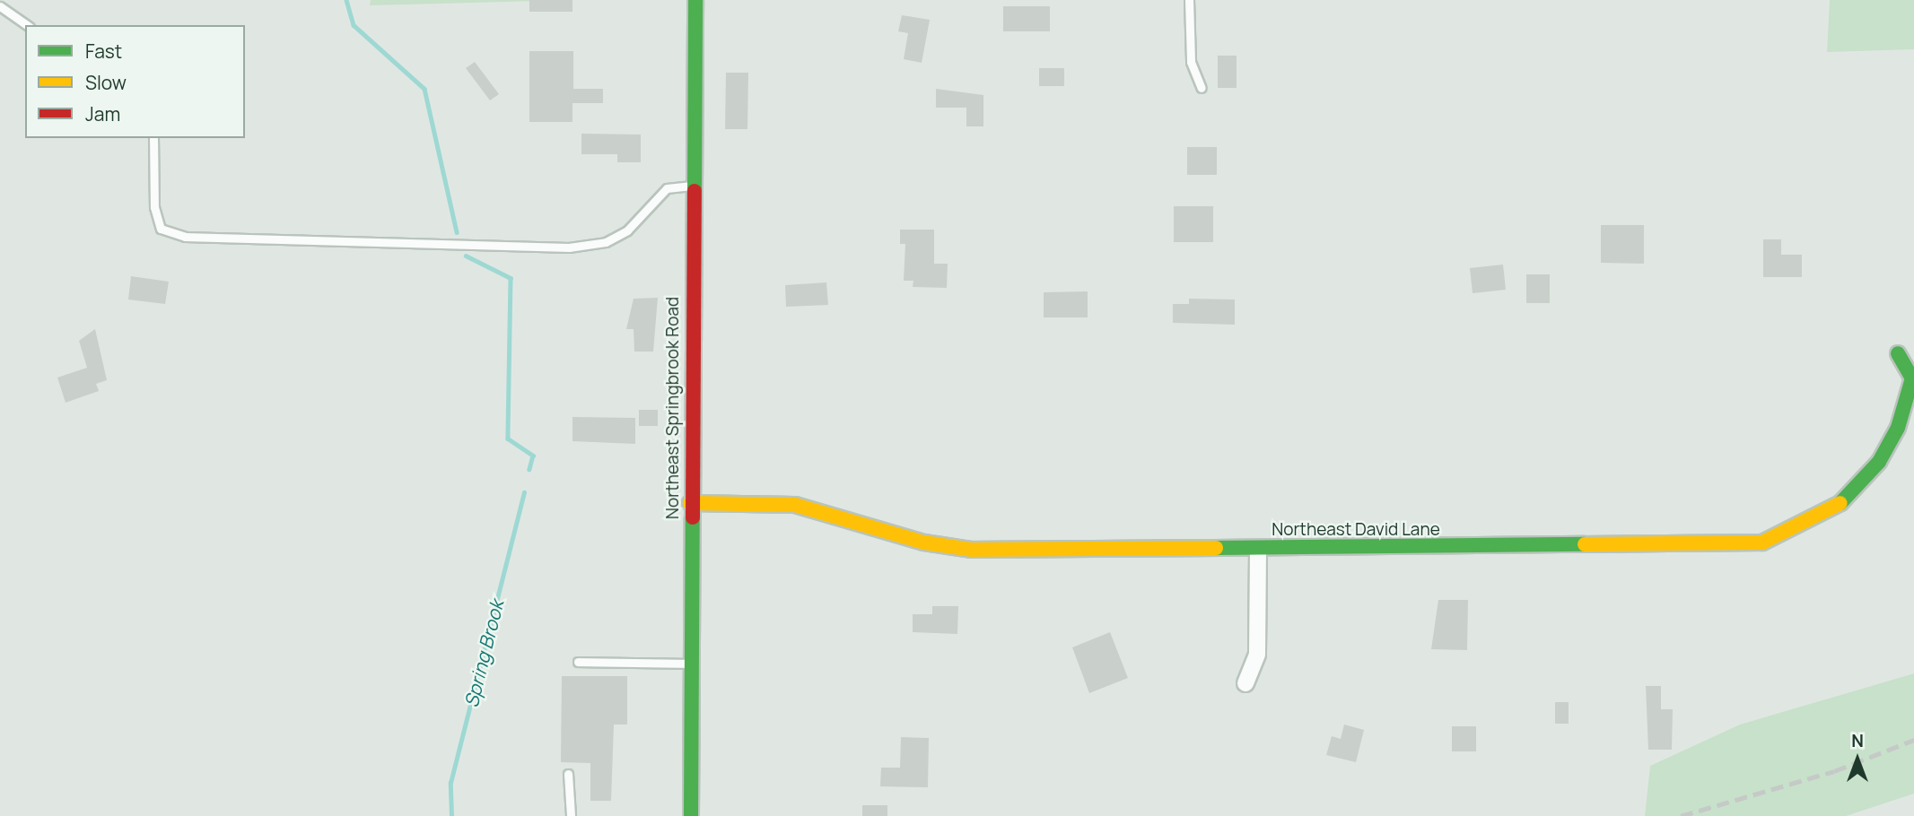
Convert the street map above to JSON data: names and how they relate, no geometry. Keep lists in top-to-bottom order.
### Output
{
  "streets": {
    "street": ["Northeast Springbrook Road", "Northeast David Lane"]
  },
  "crossings": [
    ["Northeast Springbrook Road", "Northeast David Lane"]
  ],
  "water": ["Spring Brook"],
  "legend": ["Fast", "Slow", "Jam"],
  "north": "top"
}
